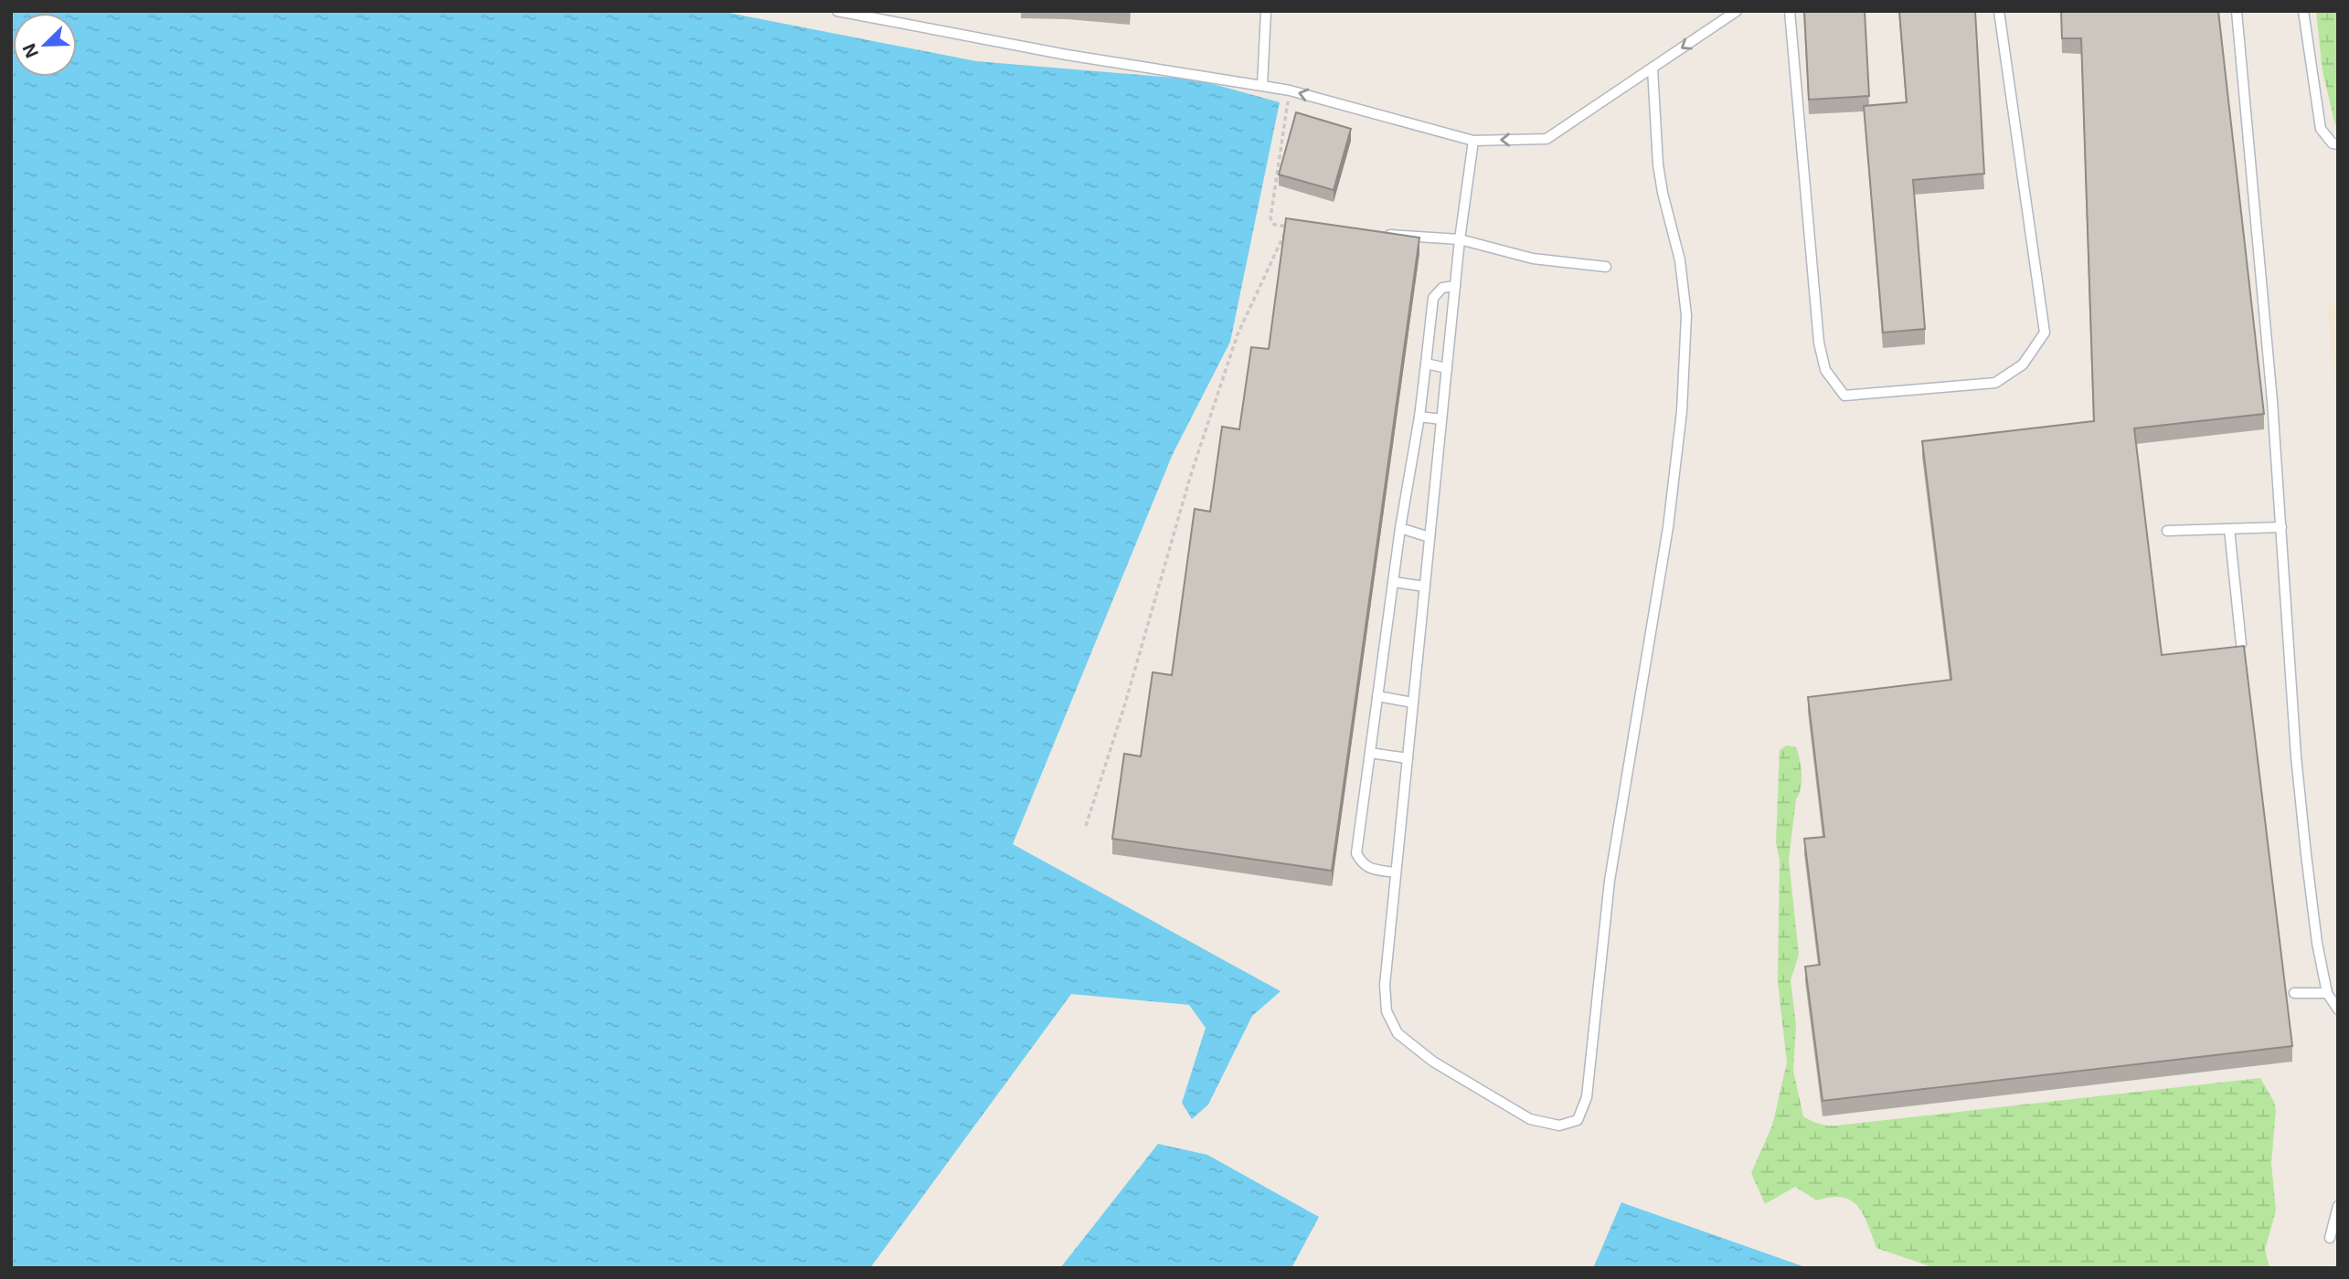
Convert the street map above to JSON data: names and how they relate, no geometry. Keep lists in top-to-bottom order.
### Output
{
  "north": "bottom left"
}
